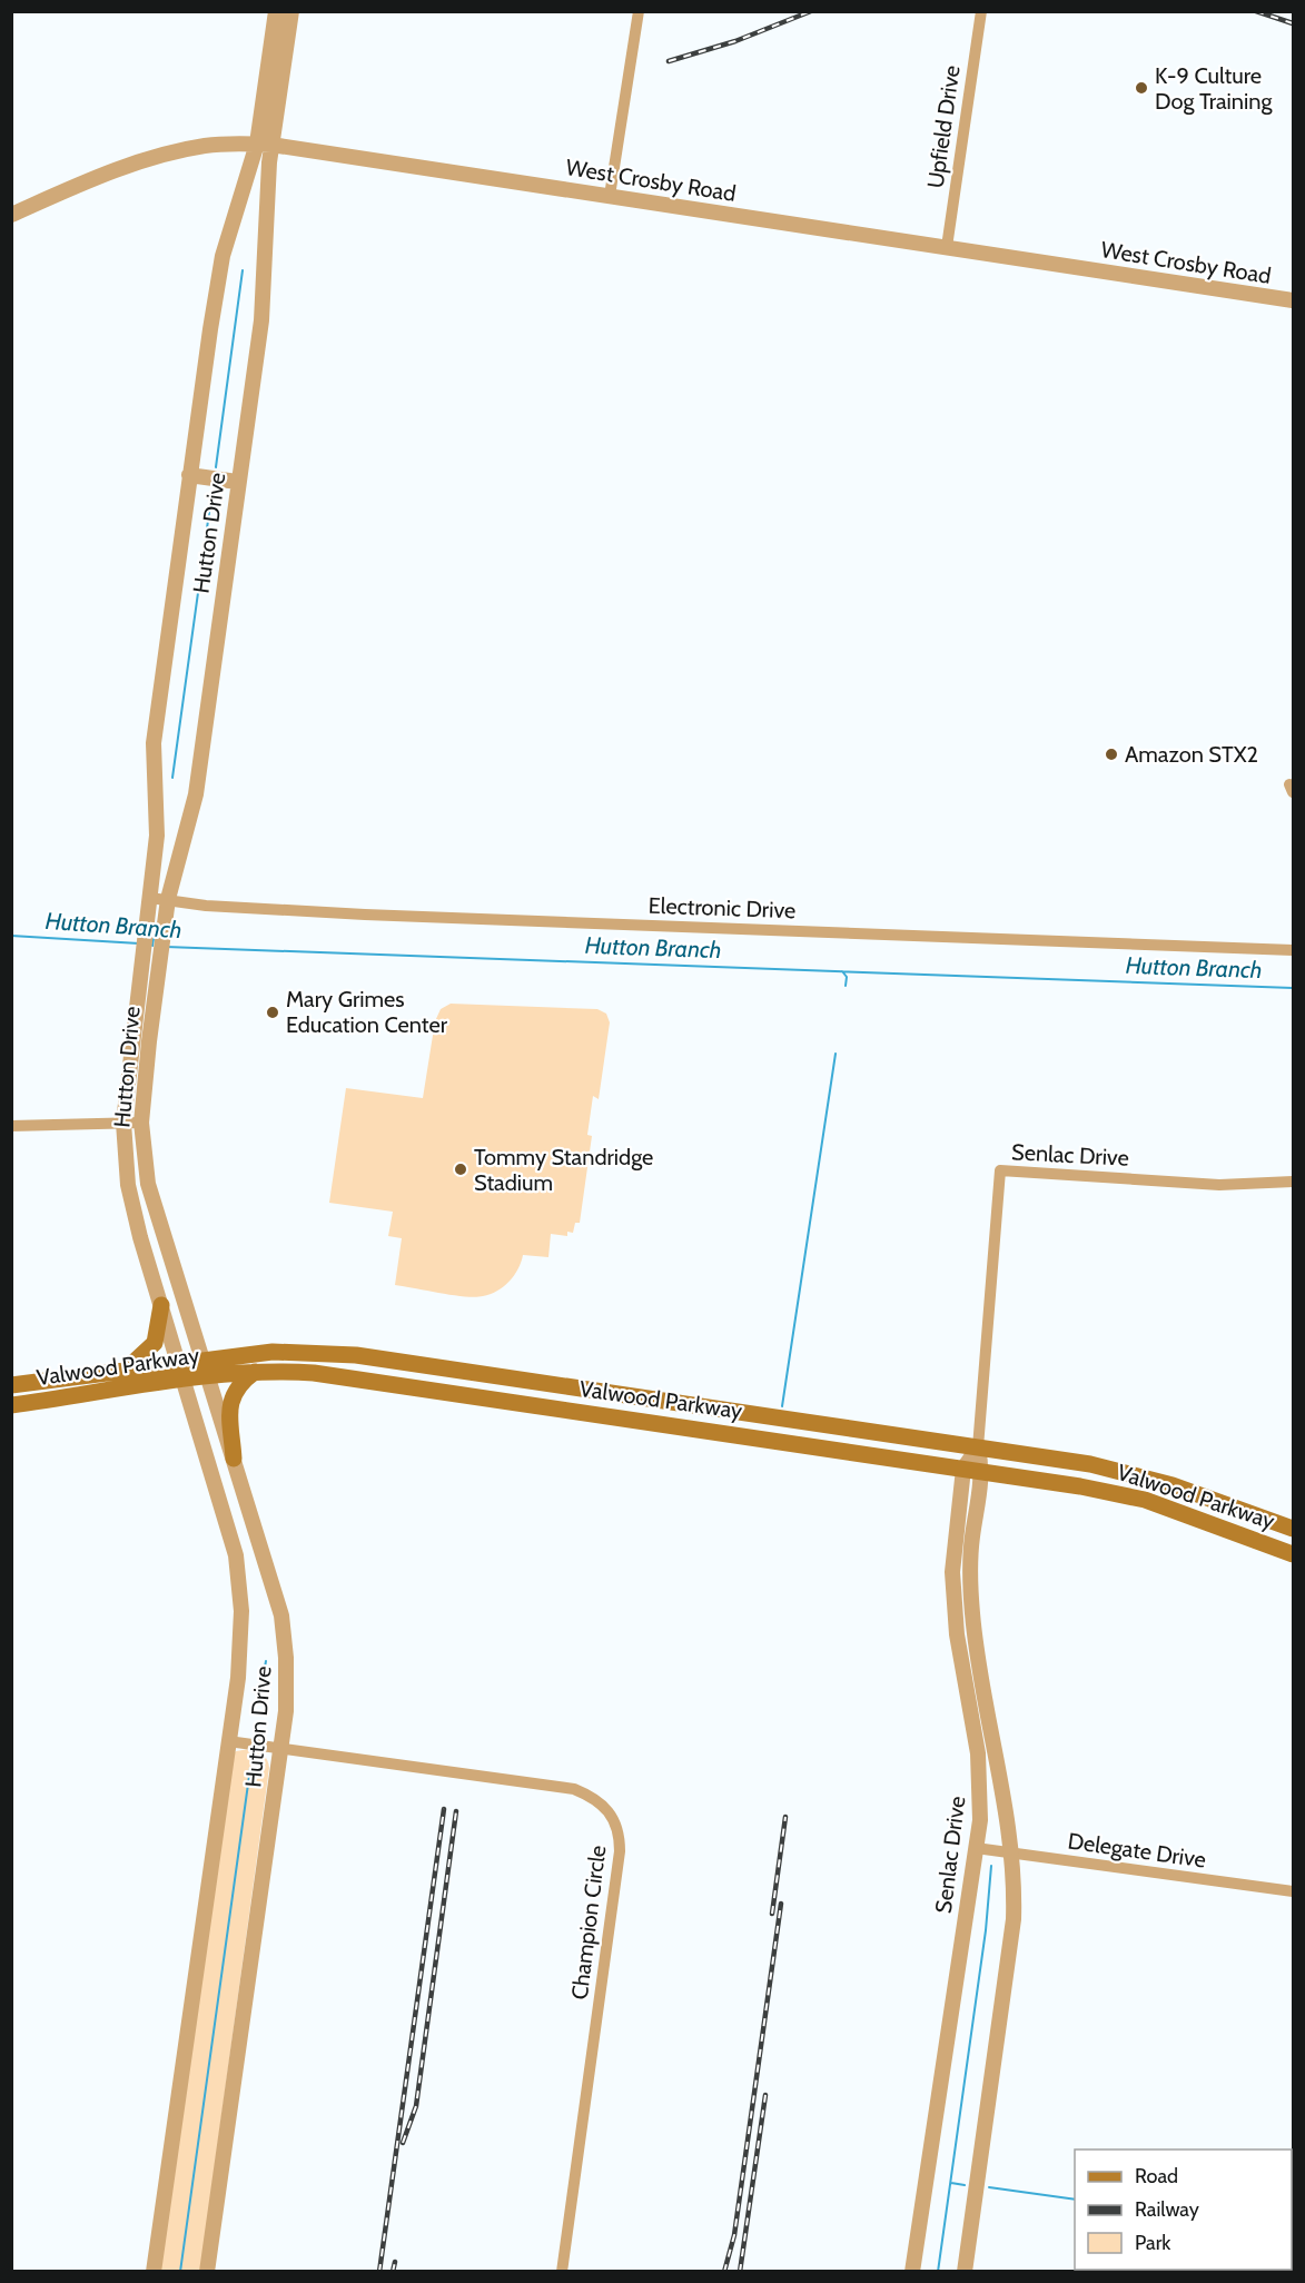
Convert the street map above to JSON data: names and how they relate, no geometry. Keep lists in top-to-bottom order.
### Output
{
  "streets": {
    "main road": ["Valwood Parkway"],
    "street": [
      "Upfield Drive",
      "West Crosby Road",
      "Hutton Drive",
      "Electronic Drive",
      "Senlac Drive",
      "Delegate Drive",
      "Champion Circle"
    ]
  },
  "crossings": [
    ["Upfield Drive", "West Crosby Road"],
    ["West Crosby Road", "Hutton Drive"],
    ["Hutton Drive", "Electronic Drive"],
    ["Hutton Drive", "Valwood Parkway"],
    ["Hutton Drive", "Champion Circle"],
    ["Senlac Drive", "Valwood Parkway"],
    ["Senlac Drive", "Delegate Drive"]
  ],
  "water": ["Hutton Branch"],
  "places": [
    "K-9 Culture Dog Training",
    "Amazon STX2",
    "Mary Grimes Education Center",
    "Tommy Standridge Stadium"
  ],
  "legend": ["Road", "Railway", "Park"]
}
